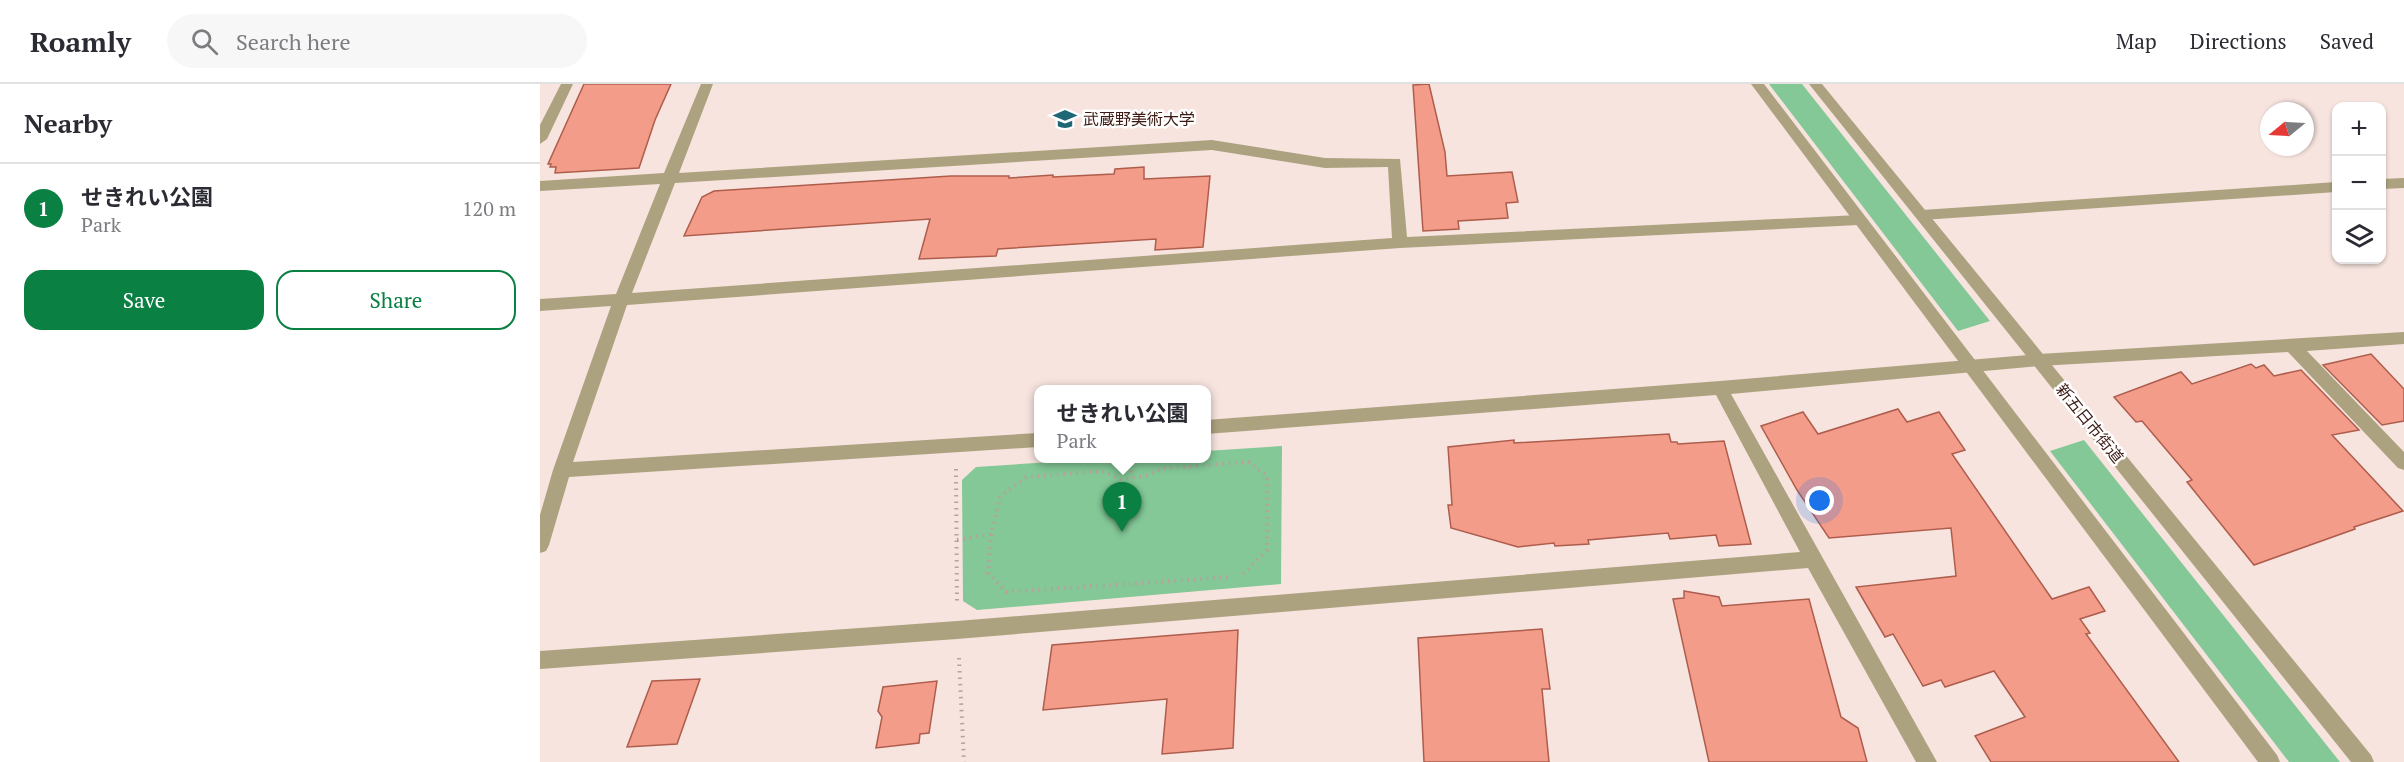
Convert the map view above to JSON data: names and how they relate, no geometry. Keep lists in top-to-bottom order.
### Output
{
  "streets": {
    "street": ["新五日市街道"]
  },
  "places": {
    "school or university": ["武蔵野美術大学"]
  },
  "north": "left",
  "page": {
    "header": "Roamly",
    "search": "Search here",
    "nav": ["Map", "Directions", "Saved"],
    "heading": "Nearby",
    "map_buttons": ["+", "−"],
    "list": [
      {
        "mark": "1",
        "name": "せきれい公園",
        "note": "Park",
        "value": "120 m"
      }
    ],
    "buttons": ["Save", "Share"],
    "popup": ["せきれい公園", "Park"],
    "pins": "1"
  }
}
